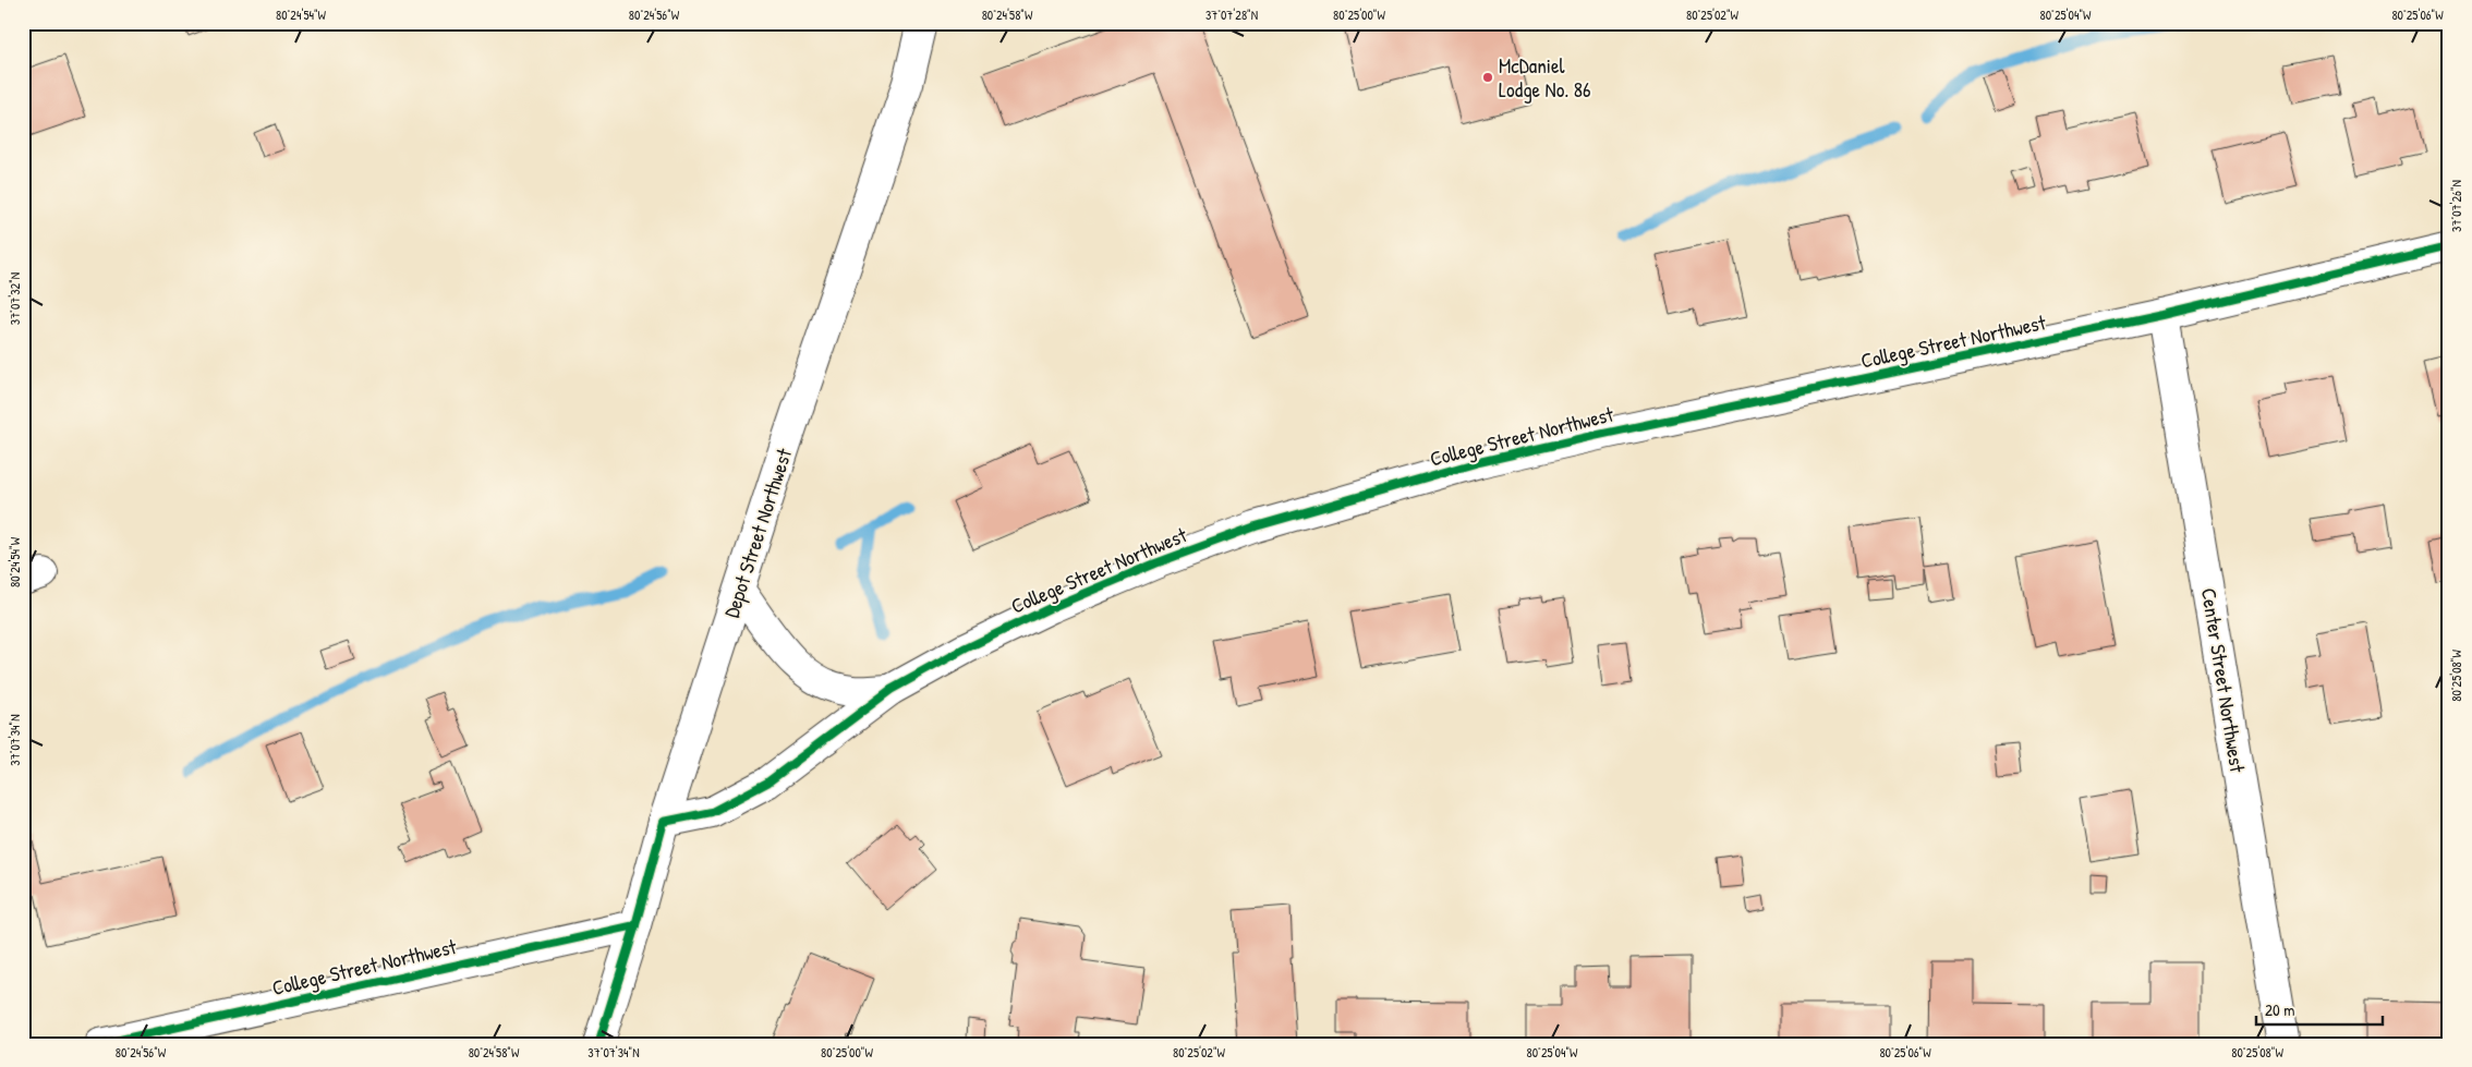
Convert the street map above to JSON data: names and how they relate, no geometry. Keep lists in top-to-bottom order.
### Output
{
  "streets": {
    "street": ["College Street Northwest", "Depot Street Northwest", "Center Street Northwest"]
  },
  "crossings": [
    ["College Street Northwest", "Depot Street Northwest"],
    ["College Street Northwest", "Center Street Northwest"]
  ],
  "places": ["McDaniel Lodge No. 86"],
  "scale_bar": "20 m",
  "coordinates": [
    "80°24'54\"W",
    "80°24'56\"W",
    "80°24'58\"W",
    "37°07'28\"N",
    "80°25'00\"W",
    "80°25'02\"W",
    "80°25'04\"W",
    "80°25'06\"W",
    "37°07'26\"N",
    "37°07'32\"N",
    "80°25'08\"W",
    "37°07'34\"N"
  ]
}
